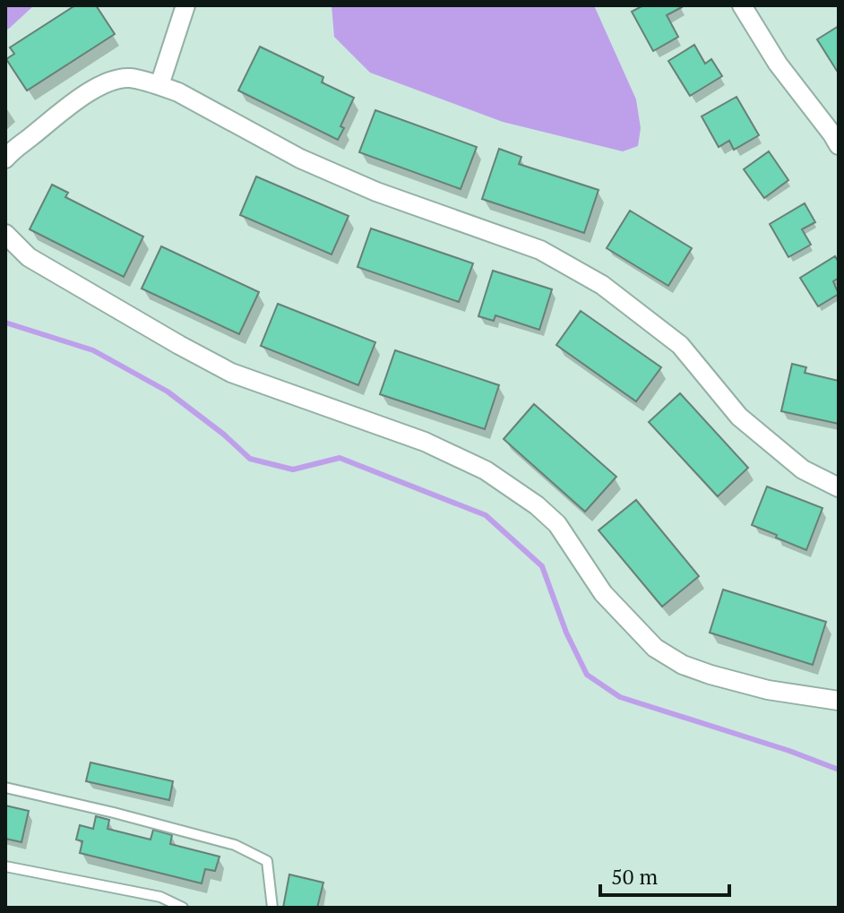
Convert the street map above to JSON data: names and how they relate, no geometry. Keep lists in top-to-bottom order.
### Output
{
  "scale_bar": "50 m"
}
